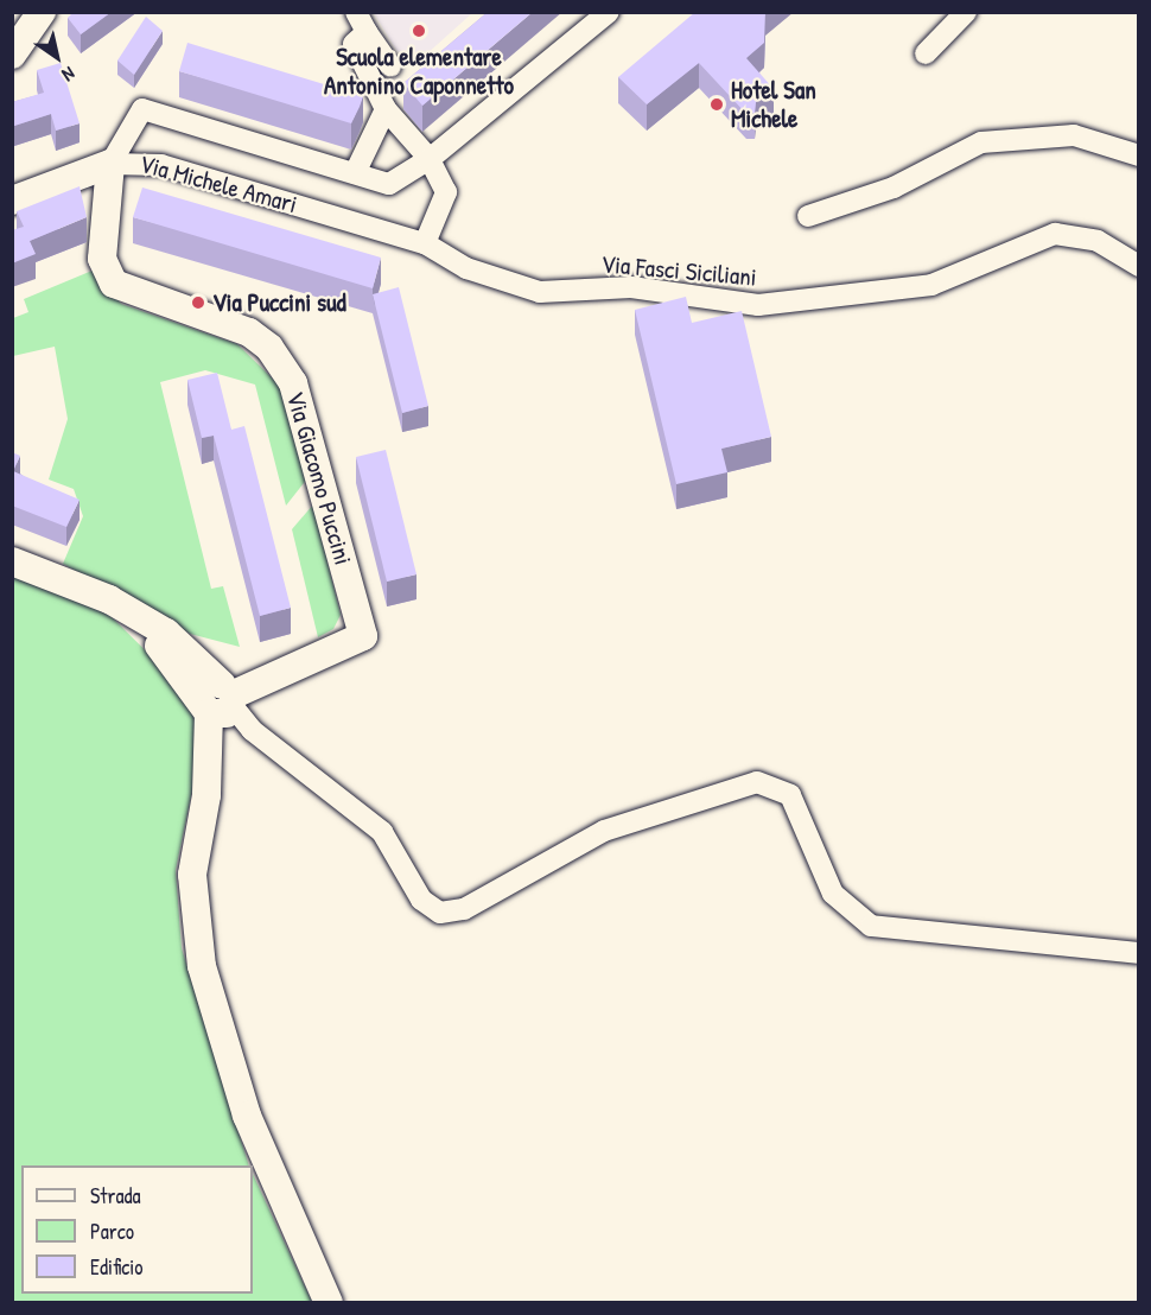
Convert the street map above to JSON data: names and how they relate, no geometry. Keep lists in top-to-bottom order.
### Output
{
  "streets": {
    "main road": ["Via Michele Amari", "Via Giacomo Puccini"],
    "street": ["Via Fasci Siciliani"]
  },
  "crossings": [
    ["Via Michele Amari", "Via Fasci Siciliani"],
    ["Via Michele Amari", "Via Giacomo Puccini"]
  ],
  "places": ["Scuola elementare Antonino Caponnetto", "Hotel San Michele", "Via Puccini sud"],
  "legend": ["Strada", "Parco", "Edificio"],
  "north": "bottom right"
}
